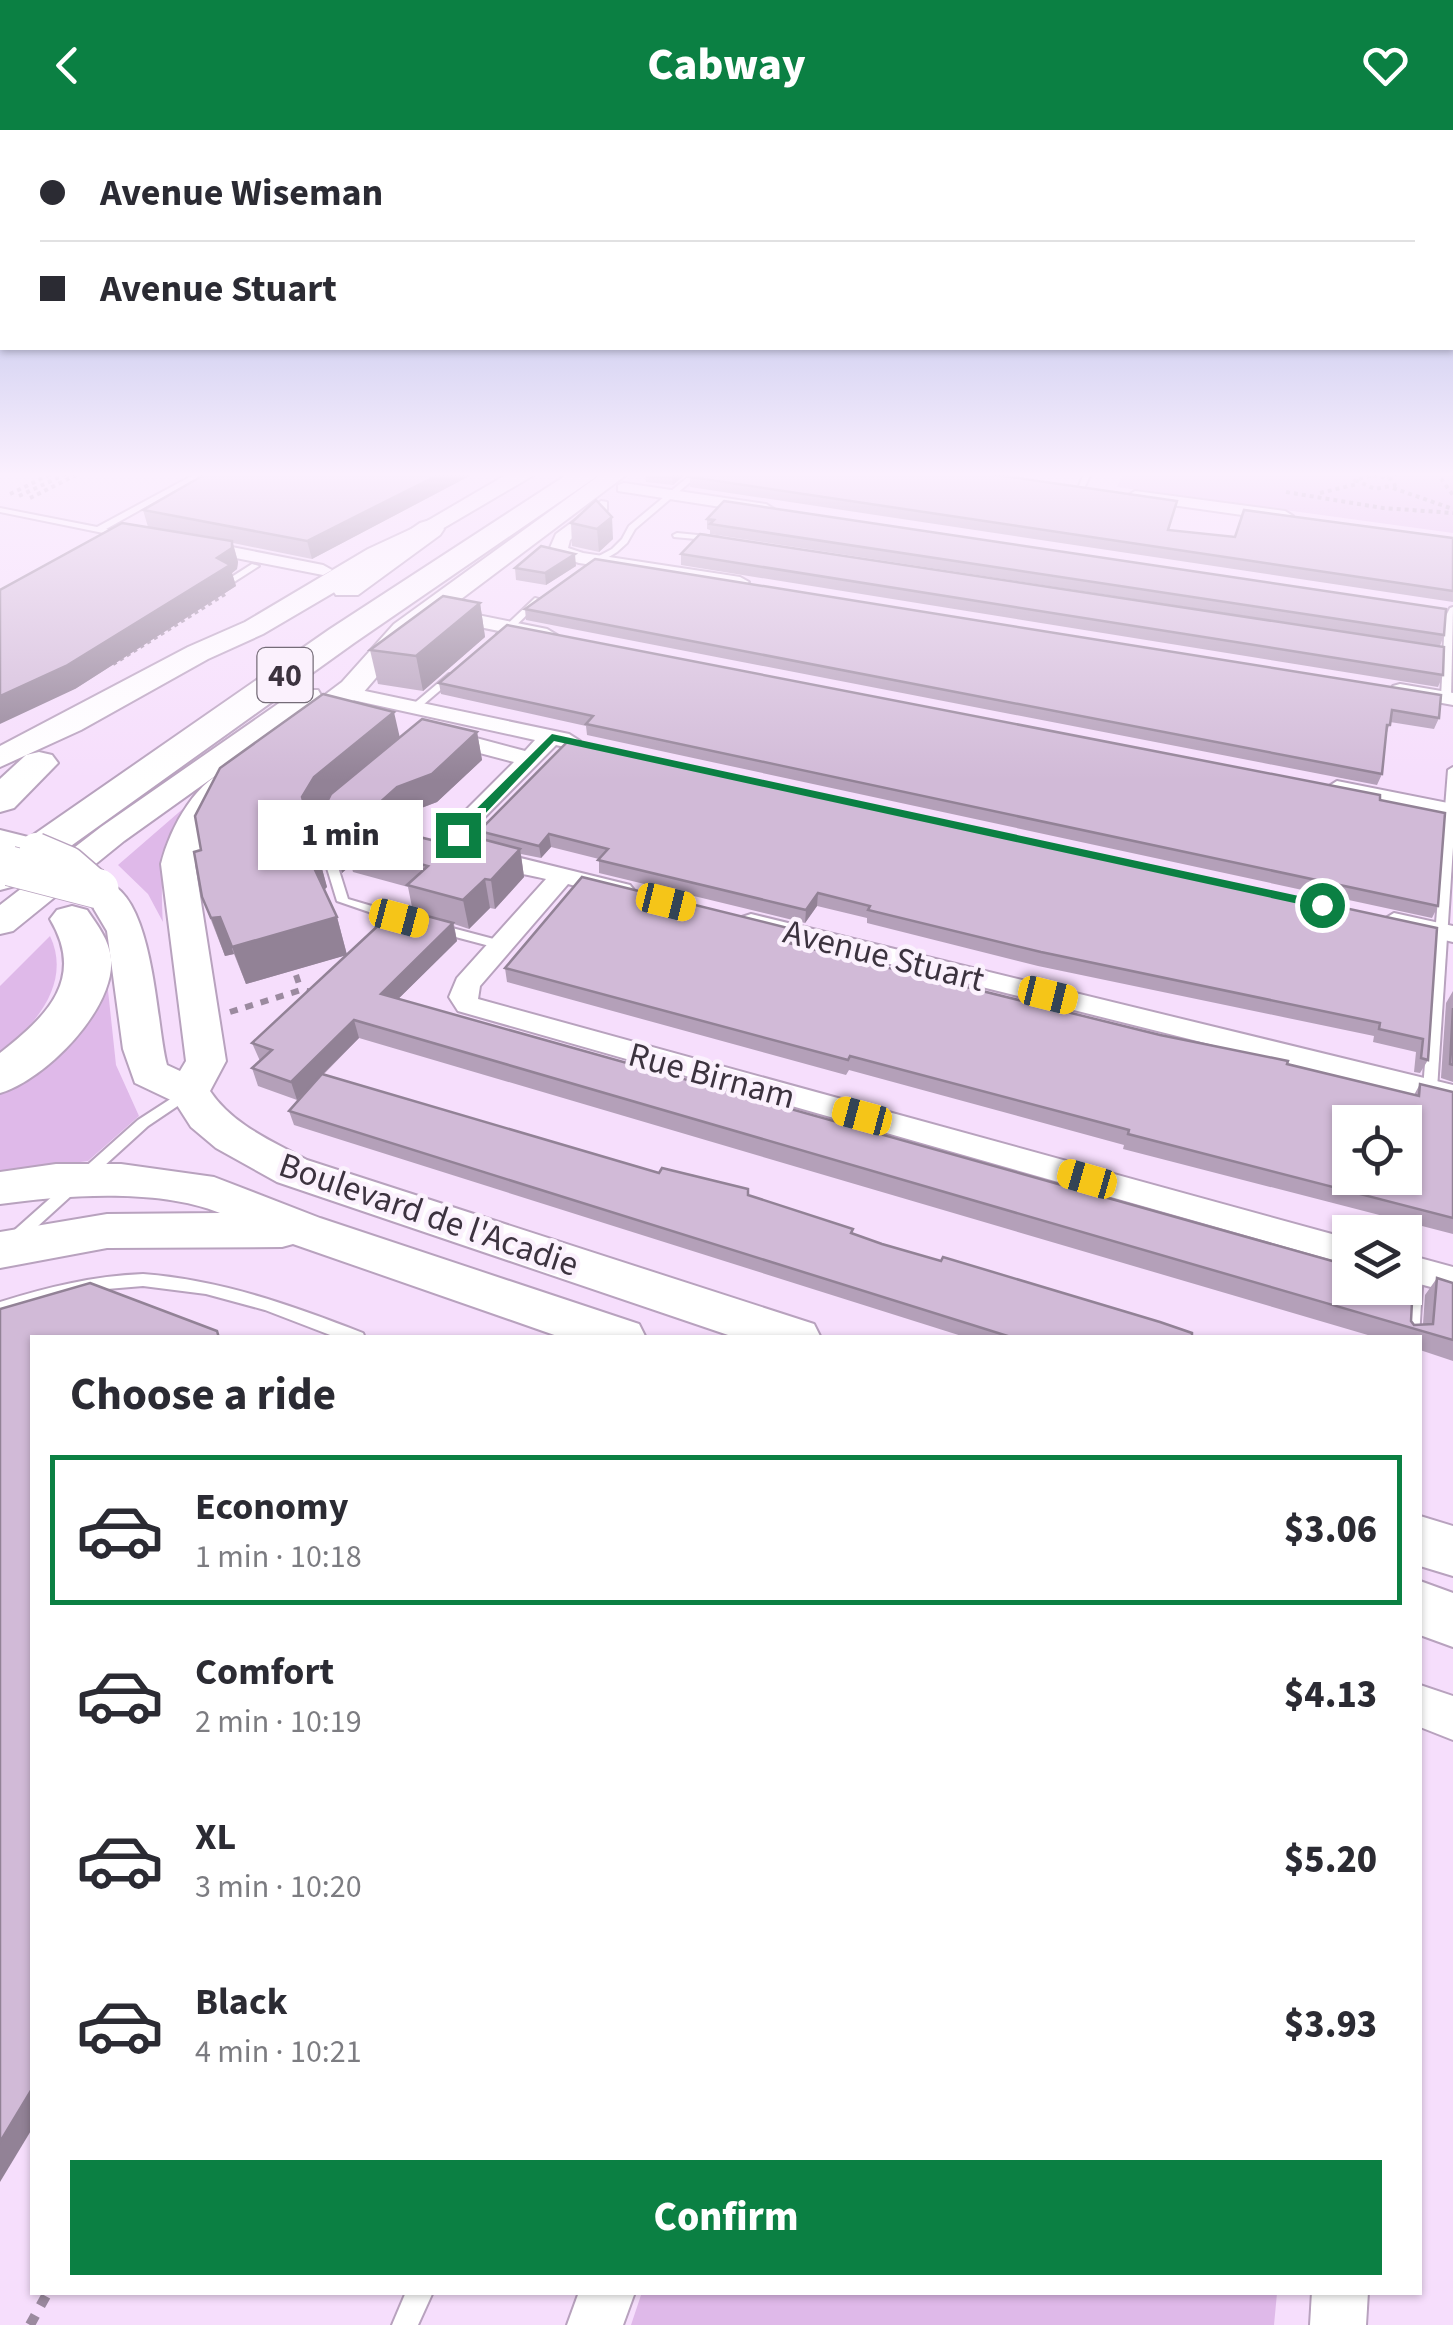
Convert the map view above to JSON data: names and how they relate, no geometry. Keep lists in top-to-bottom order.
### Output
{
  "streets": {
    "highway": ["40"],
    "main road": ["Boulevard de l'Acadie"],
    "street": ["Avenue Stuart", "Rue Birnam"]
  },
  "page": {
    "header": "Cabway",
    "banner": ["Avenue Wiseman", "Avenue Stuart"],
    "bubble": "1 min",
    "heading": "Choose a ride",
    "list": [
      {
        "name": "Economy",
        "note": "1 min · 10:18",
        "value": "$3.06"
      },
      {
        "name": "Comfort",
        "note": "2 min · 10:19",
        "value": "$4.13"
      },
      {
        "name": "XL",
        "note": "3 min · 10:20",
        "value": "$5.20"
      },
      {
        "name": "Black",
        "note": "4 min · 10:21",
        "value": "$3.93"
      }
    ],
    "buttons": "Confirm"
  }
}
